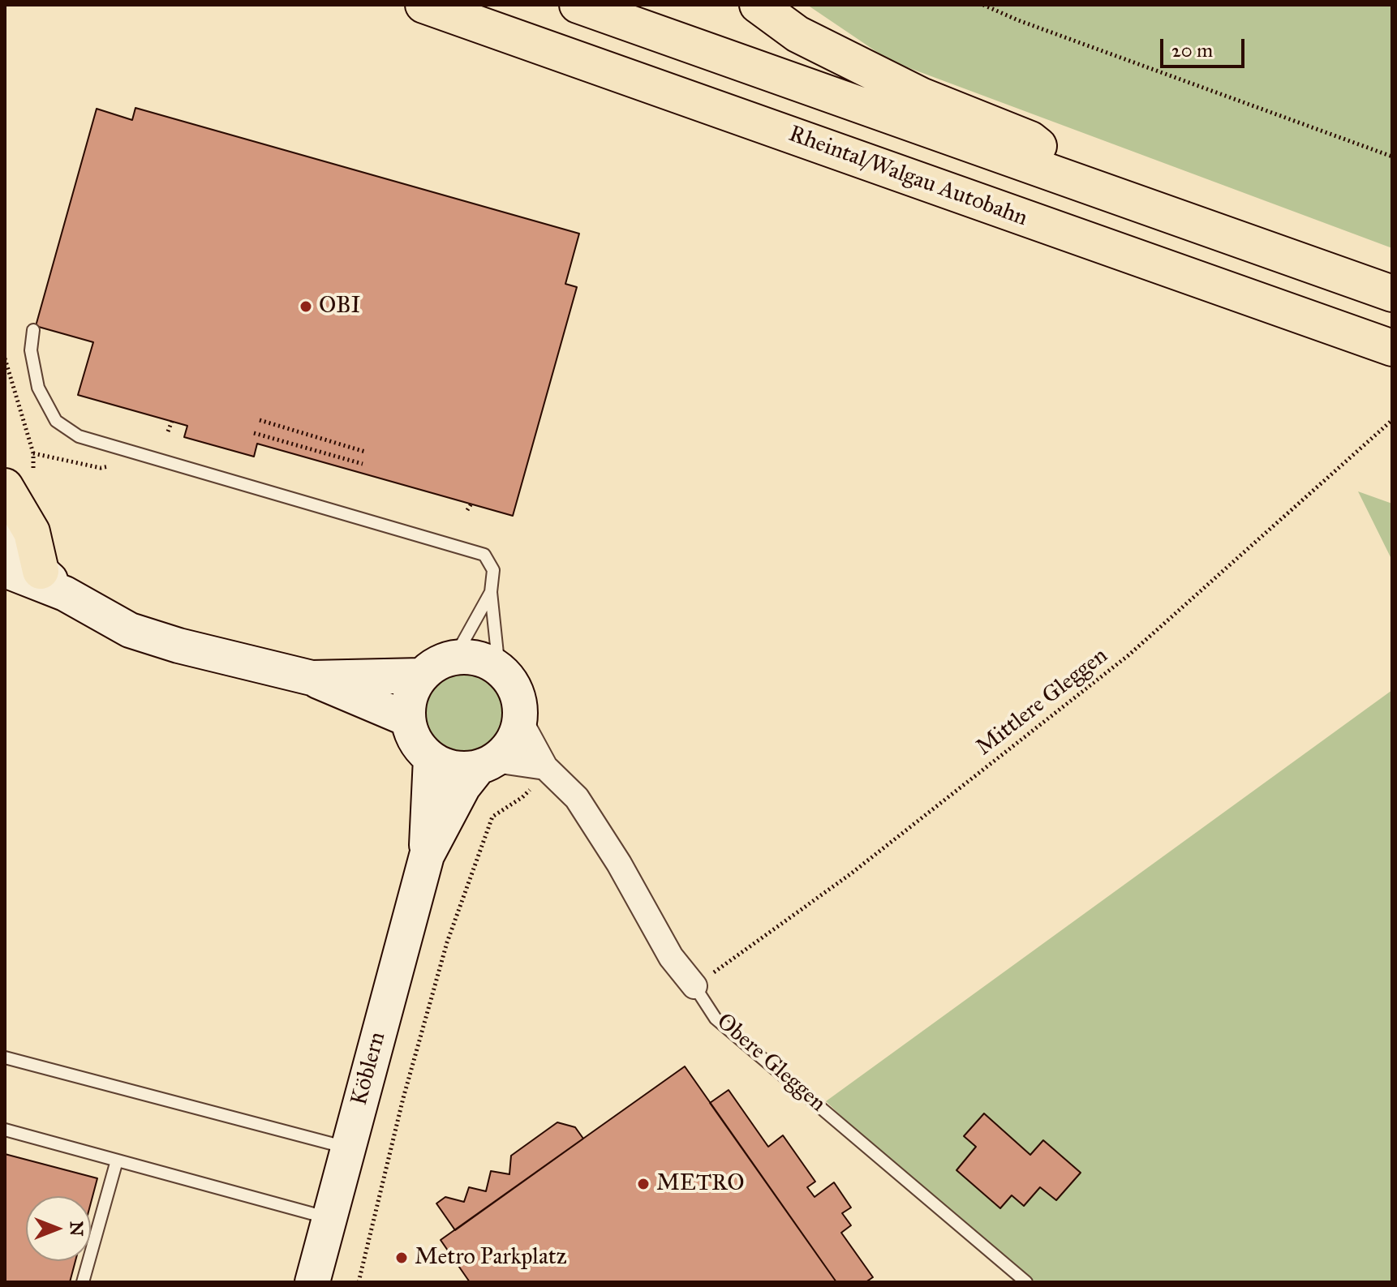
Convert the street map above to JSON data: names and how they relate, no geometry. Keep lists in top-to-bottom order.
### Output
{
  "streets": {
    "main road": ["Rheintal/Walgau Autobahn"],
    "street": ["Obere Gleggen", "Köblern"],
    "path": ["Mittlere Gleggen"]
  },
  "crossings": [
    ["Mittlere Gleggen", "Obere Gleggen"],
    ["Obere Gleggen", "Köblern"]
  ],
  "places": ["OBI", "METRO", "Metro Parkplatz"],
  "scale_bar": "20 m",
  "north": "right"
}
